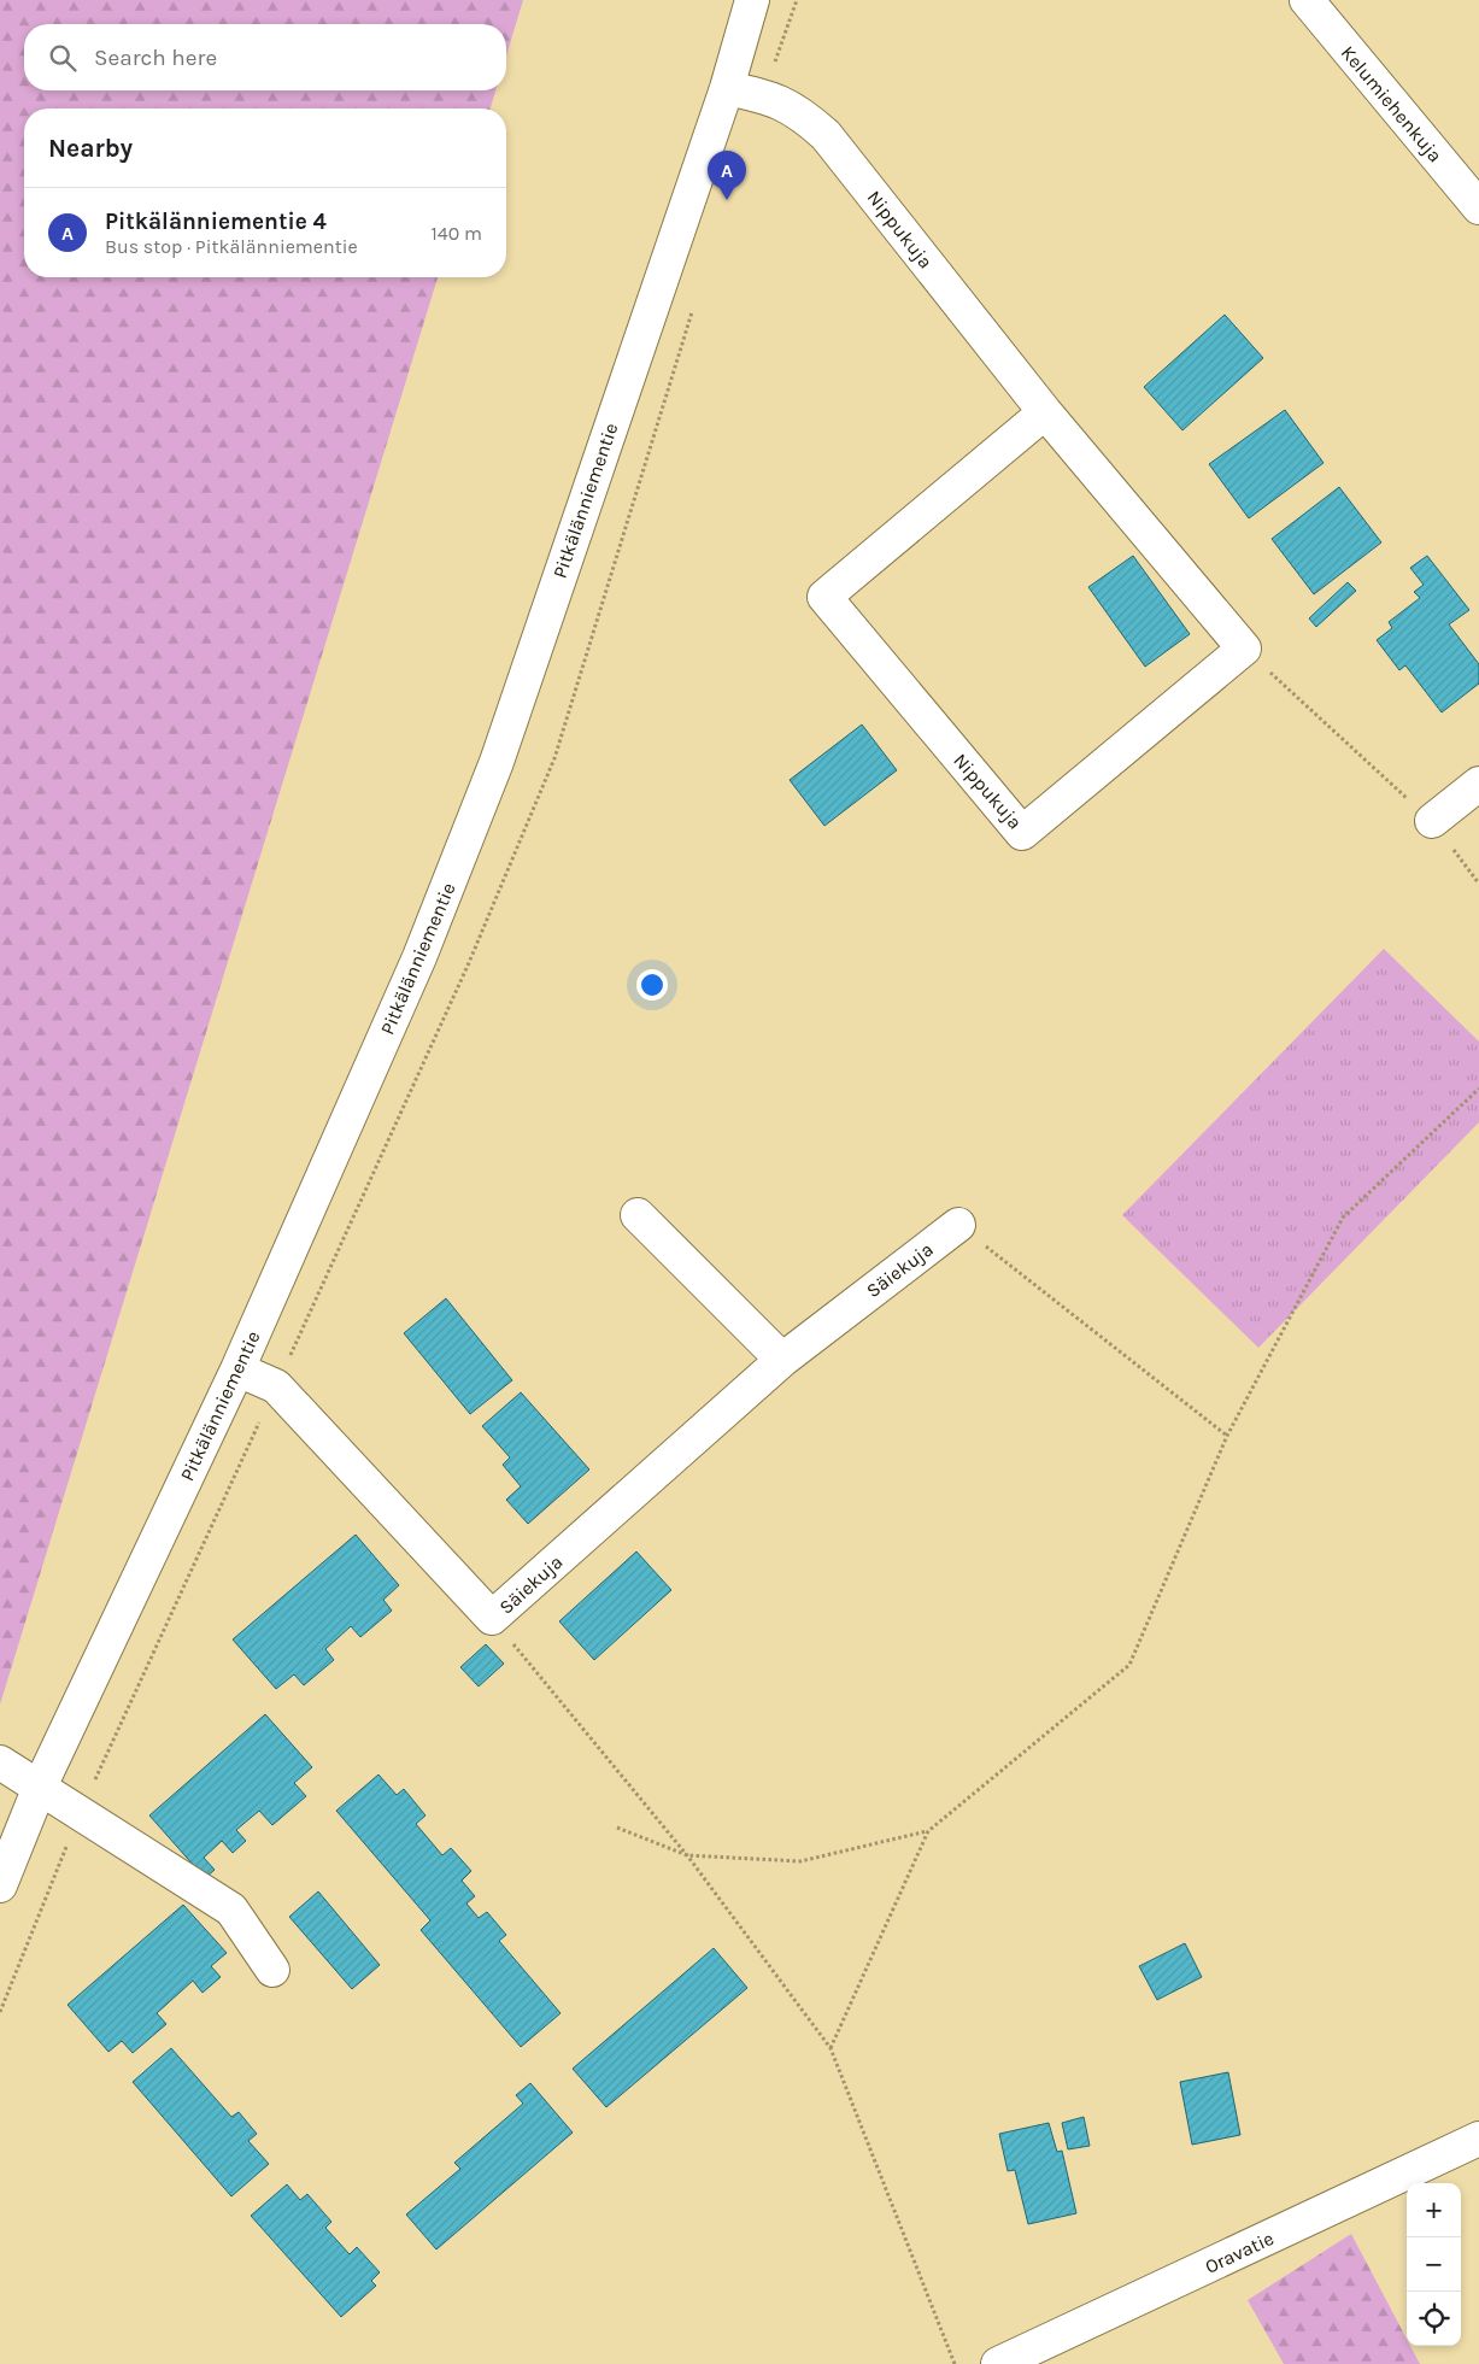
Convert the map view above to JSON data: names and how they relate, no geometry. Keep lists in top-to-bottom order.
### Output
{
  "streets": {
    "street": [
      "Kelumiehenkuja",
      "Nippukuja",
      "Pitkälänniementie",
      "Säiekuja",
      "Oravatie"
    ]
  },
  "crossings": [
    ["Nippukuja", "Pitkälänniementie"],
    ["Pitkälänniementie", "Säiekuja"]
  ],
  "page": {
    "search": "Search here",
    "heading": "Nearby",
    "pins": "A",
    "list": [
      {
        "mark": "A",
        "name": "Pitkälänniementie 4",
        "note": "Bus stop · Pitkälänniementie",
        "value": "140 m"
      }
    ],
    "map_buttons": ["+", "−"]
  }
}
